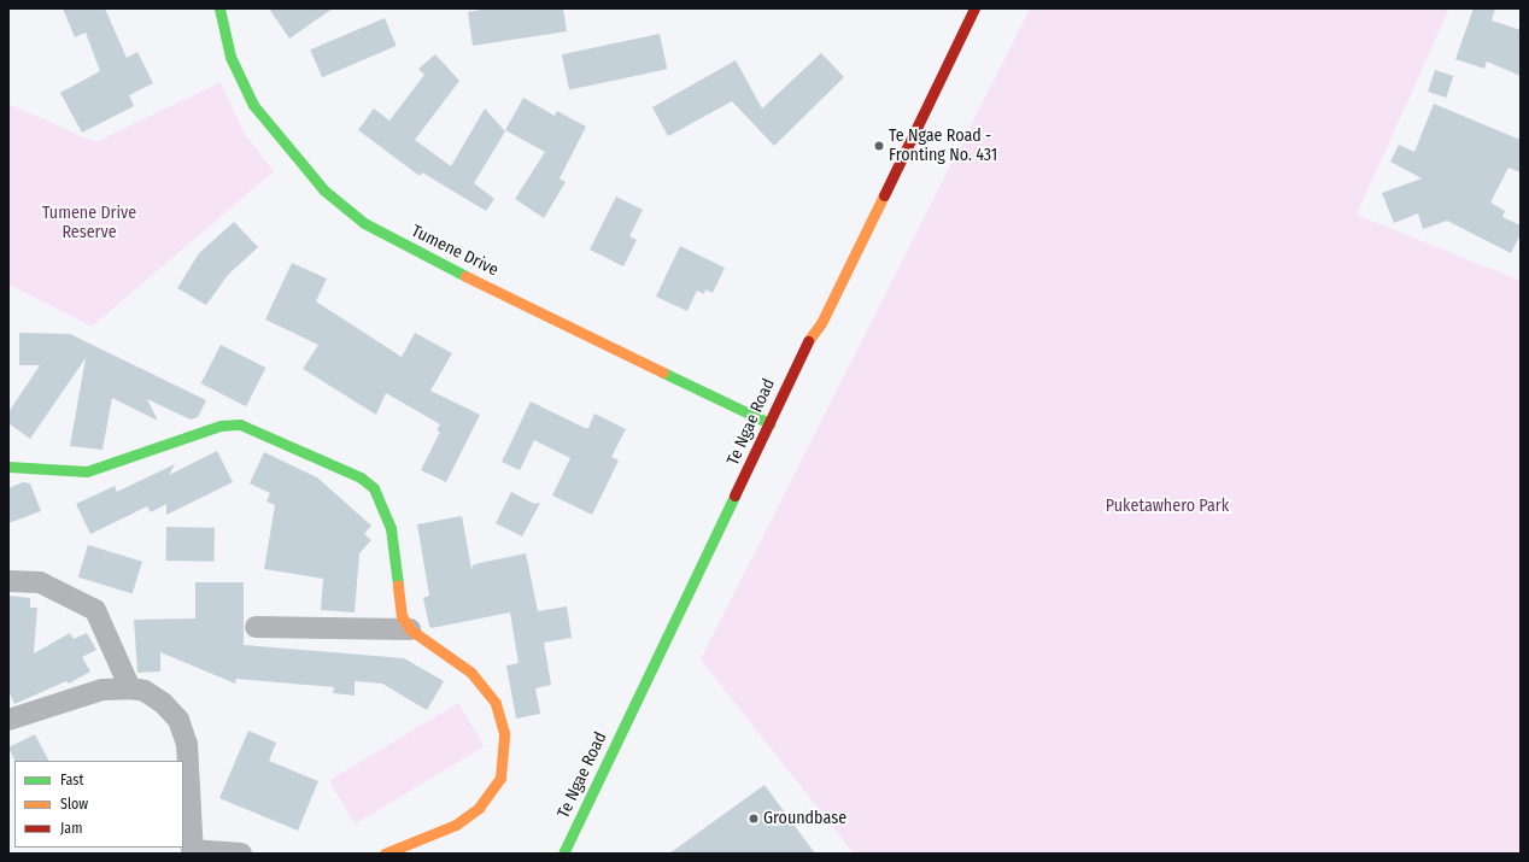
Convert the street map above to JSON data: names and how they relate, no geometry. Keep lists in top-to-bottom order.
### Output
{
  "streets": {
    "main road": ["Tumene Drive", "Te Ngae Road"]
  },
  "crossings": [
    ["Tumene Drive", "Te Ngae Road"]
  ],
  "parks": ["Tumene Drive Reserve", "Puketawhero Park"],
  "places": ["Te Ngae Road - Fronting No. 431", "Groundbase"],
  "legend": ["Fast", "Slow", "Jam"]
}
